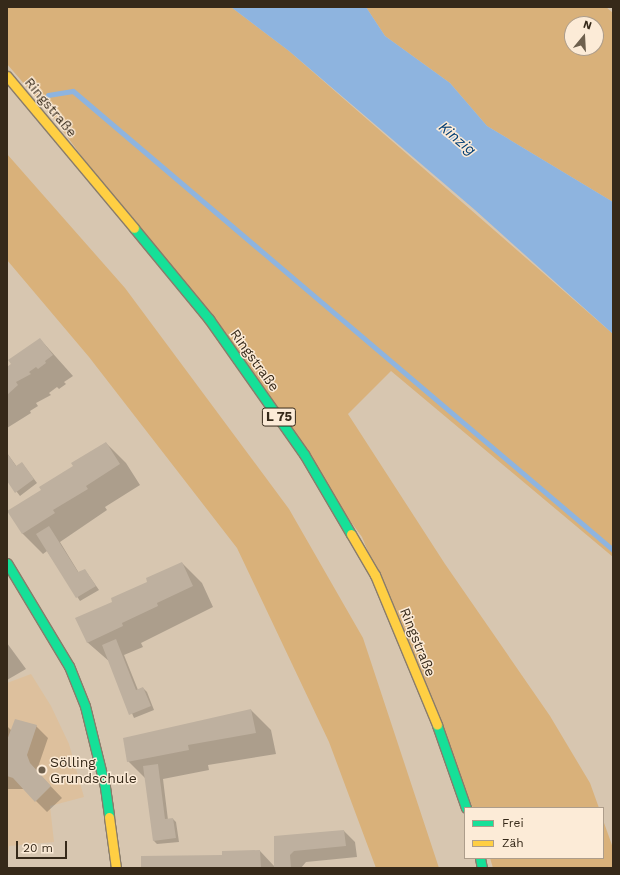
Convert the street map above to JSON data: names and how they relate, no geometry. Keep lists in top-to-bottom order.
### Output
{
  "streets": {
    "main road": ["Ringstraße", "L 75"]
  },
  "water": ["Kinzig"],
  "places": ["Sölling Grundschule"],
  "legend": ["Frei", "Zäh"],
  "scale_bar": "20 m",
  "north": "top"
}
